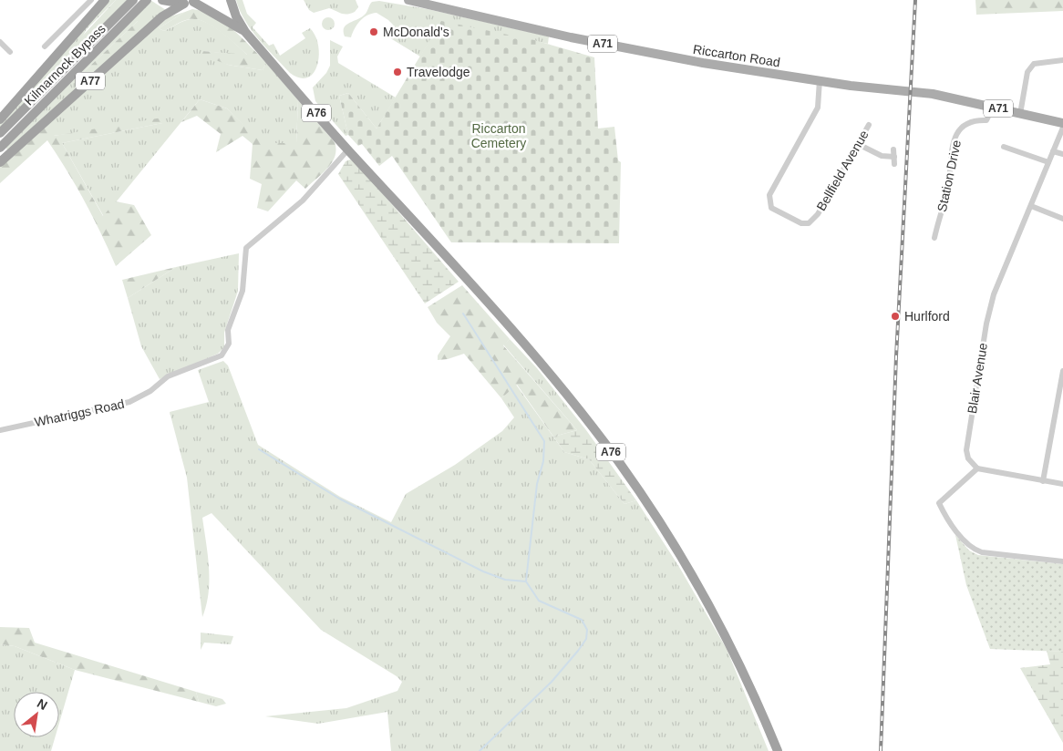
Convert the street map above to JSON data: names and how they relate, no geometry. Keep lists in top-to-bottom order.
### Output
{
  "streets": {
    "highway": ["Kilmarnock Bypass", "A77", "A76"],
    "main road": ["A71", "Riccarton Road"],
    "street": [
      "Bellfield Avenue",
      "Station Drive",
      "Blair Avenue",
      "Whatriggs Road"
    ]
  },
  "crossings": [
    ["Riccarton Road", "Bellfield Avenue"],
    ["Riccarton Road", "Station Drive"],
    ["A77", "A76"],
    ["A76", "Whatriggs Road"]
  ],
  "parks": ["Riccarton Cemetery"],
  "places": ["McDonald's", "Travelodge", "Hurlford"],
  "north": "top right"
}
